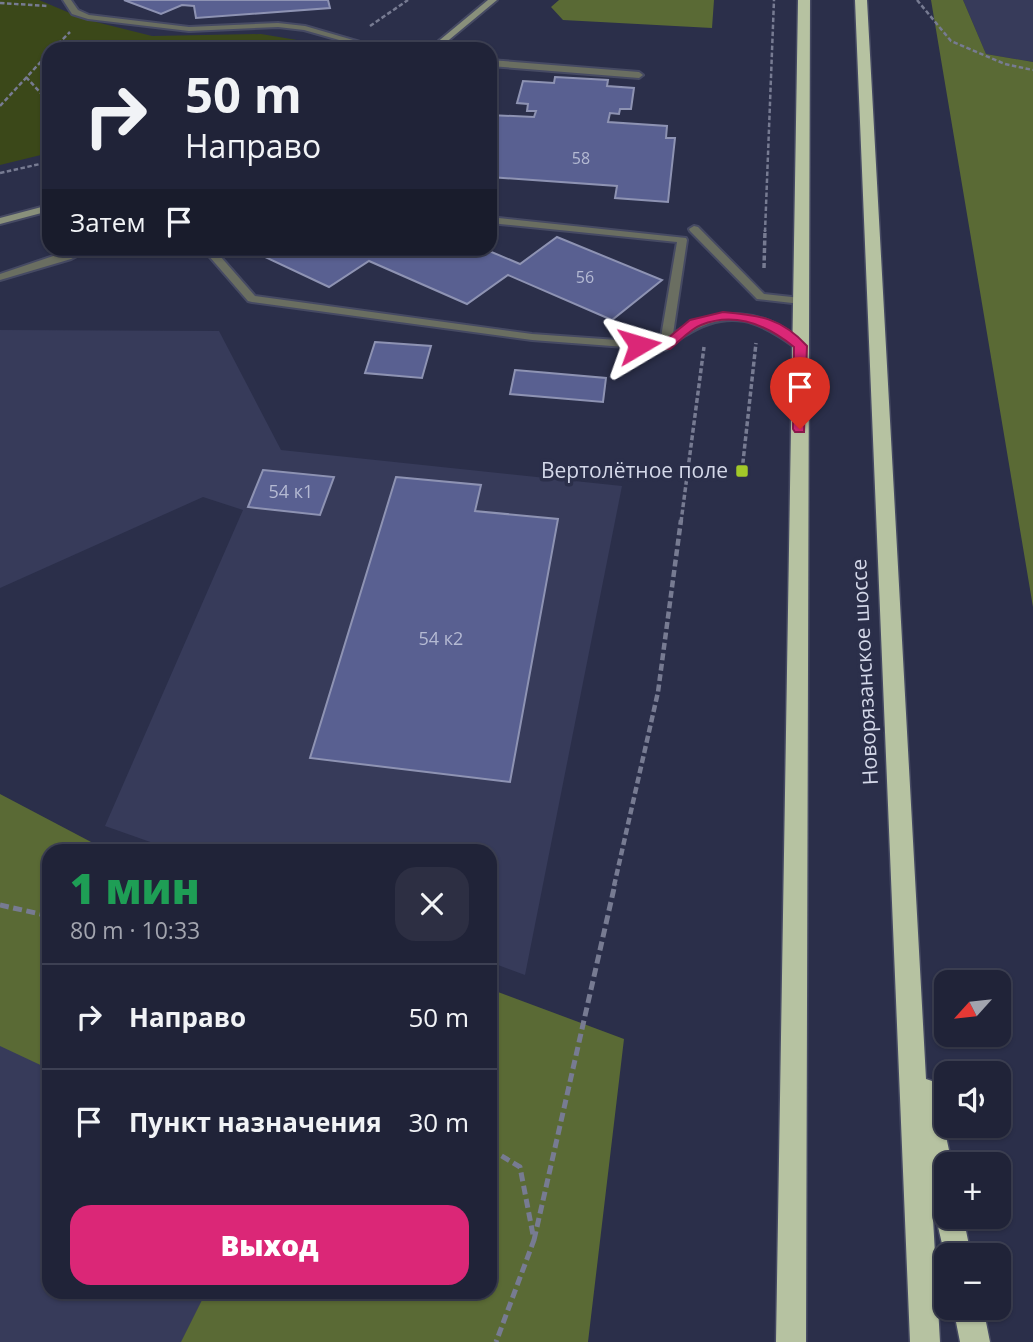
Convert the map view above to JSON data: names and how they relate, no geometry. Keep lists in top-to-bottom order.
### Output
{
  "streets": {
    "highway": ["Новорязанское шоссе"]
  },
  "places": {
    "transit": ["Вертолётное поле"]
  },
  "house_numbers": [
    "58",
    "56",
    "54 к1",
    "54 к2"
  ],
  "north": "bottom left",
  "page": {
    "turn": ["50 m", "Направо"],
    "then": "Затем",
    "heading": ["1 мин", "80 m · 10:33"],
    "list": [
      {
        "name": "Направо",
        "value": "50 m"
      },
      {
        "name": "Пункт назначения",
        "value": "30 m"
      }
    ],
    "map_buttons": ["+", "−"],
    "buttons": "Выход"
  }
}
